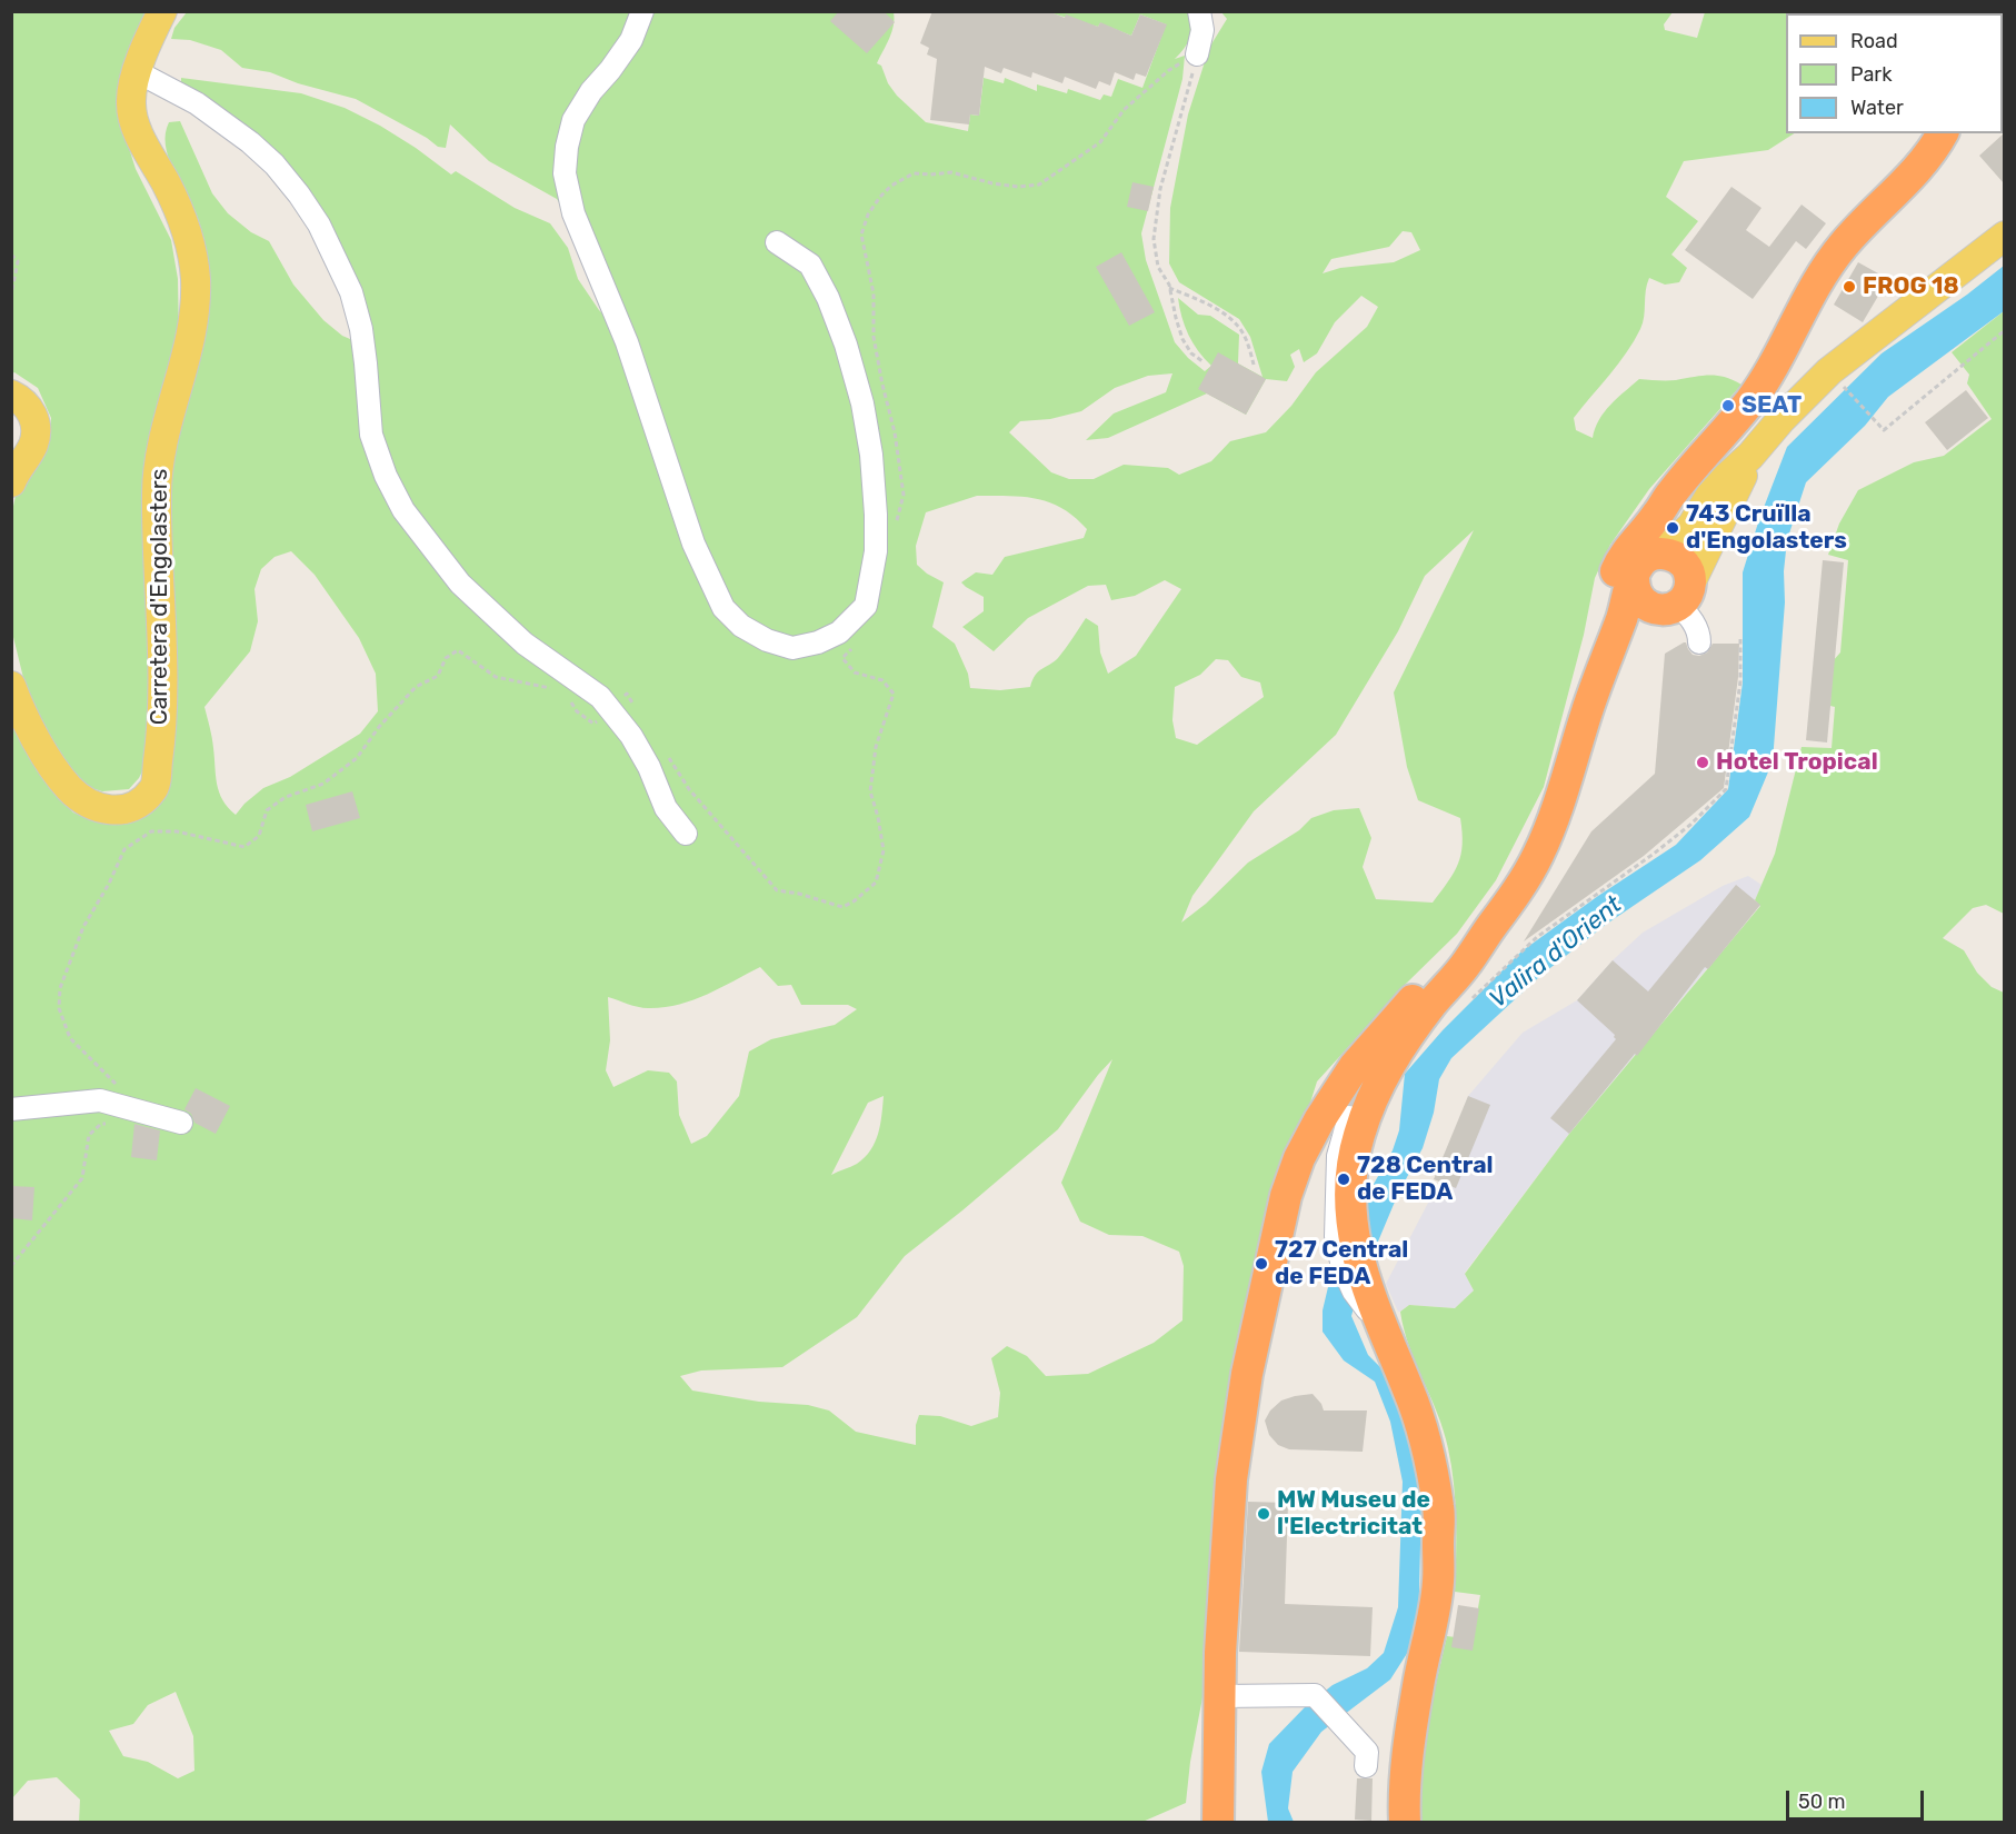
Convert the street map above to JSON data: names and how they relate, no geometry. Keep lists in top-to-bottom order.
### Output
{
  "streets": {
    "main road": ["Carretera d'Engolasters"]
  },
  "water": ["Valira d'Orient"],
  "places": [
    "FROG 18",
    "SEAT",
    "743 Cruïlla d'Engolasters",
    "Hotel Tropical",
    "728 Central de FEDA",
    "727 Central de FEDA",
    "MW Museu de l'Electricitat"
  ],
  "legend": ["Road", "Park", "Water"],
  "scale_bar": "50 m"
}
